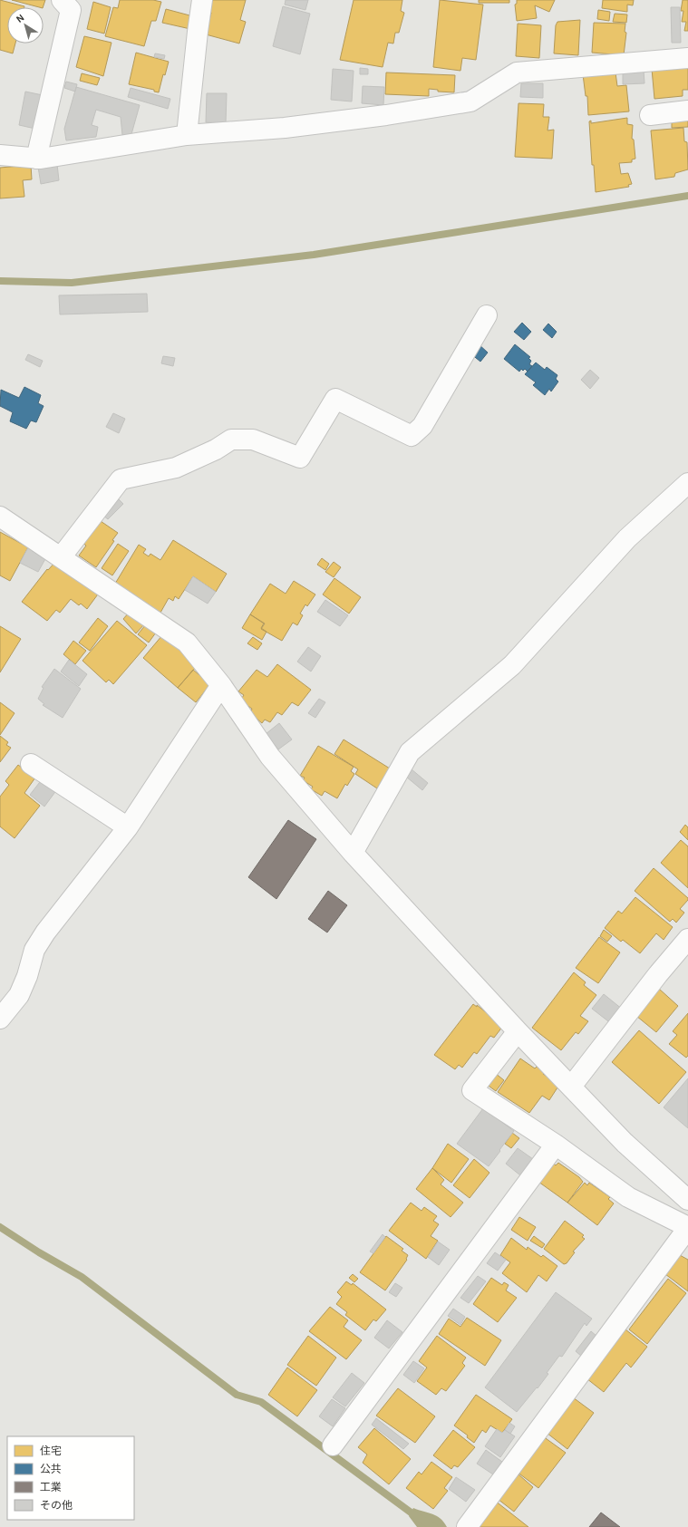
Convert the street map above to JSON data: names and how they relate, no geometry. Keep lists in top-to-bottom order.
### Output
{
  "legend": [
    "住宅",
    "公共",
    "工業",
    "その他"
  ],
  "north": "top left"
}
